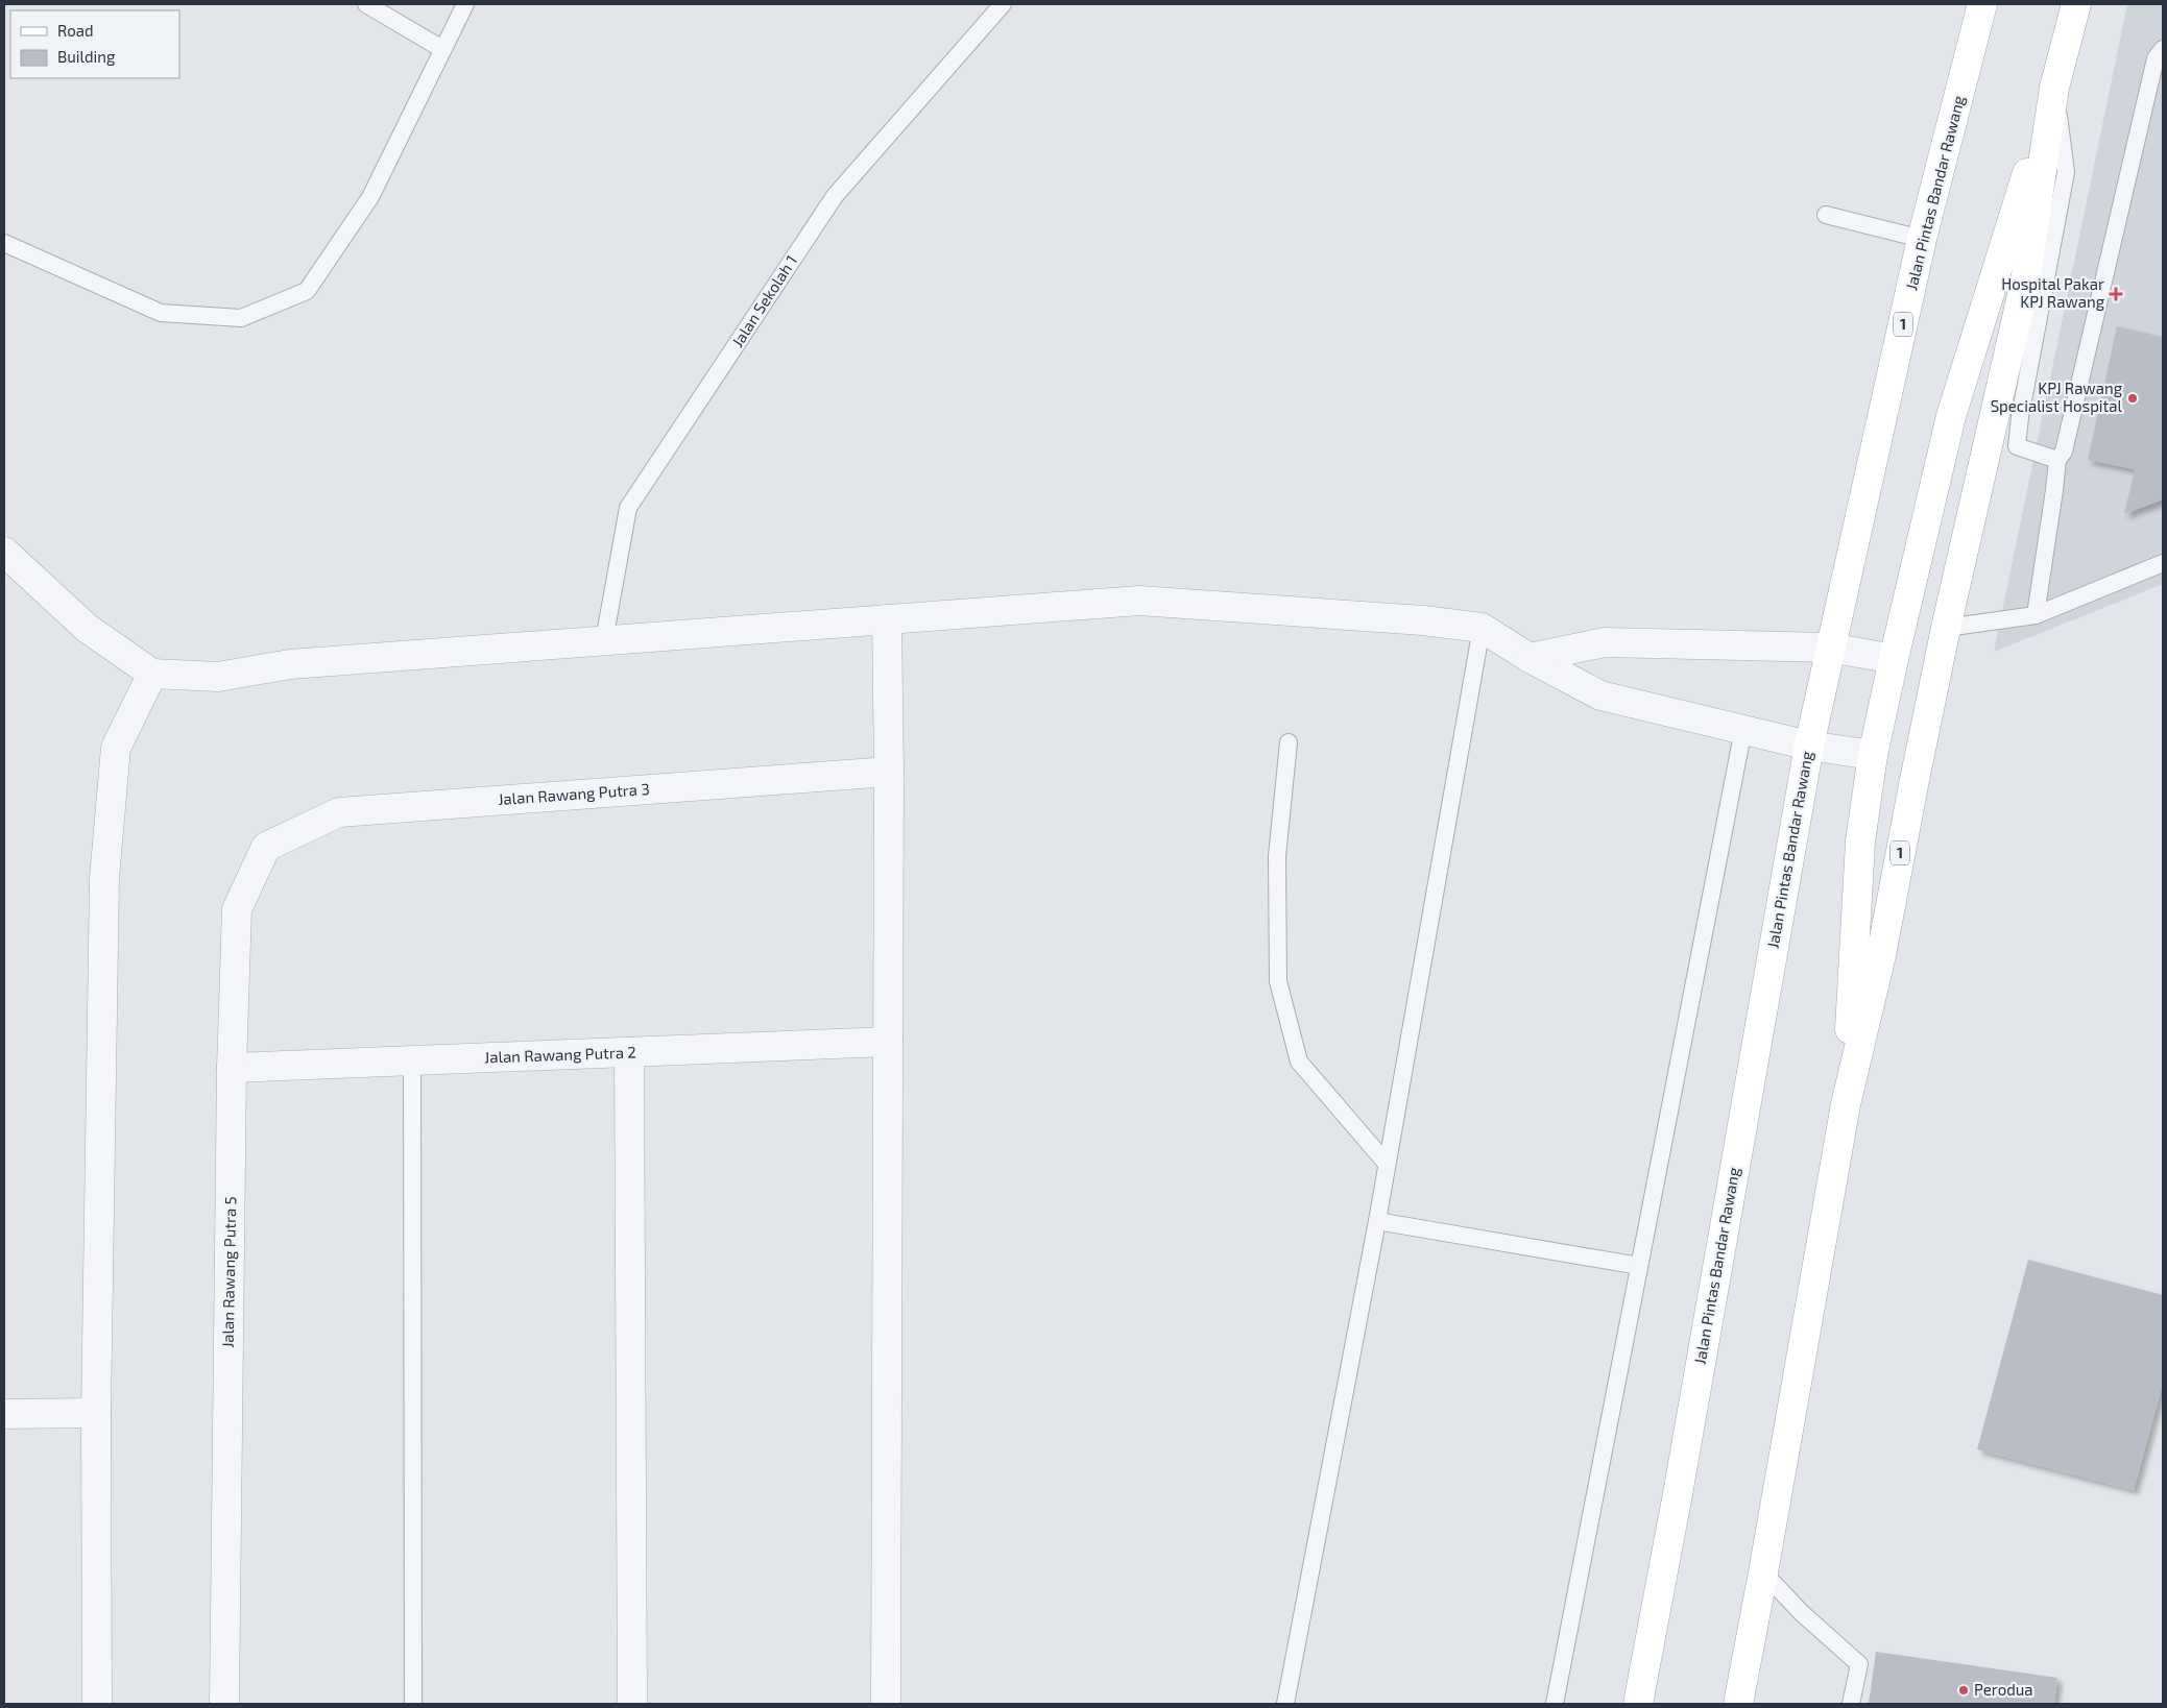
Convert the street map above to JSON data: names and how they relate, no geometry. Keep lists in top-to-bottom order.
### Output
{
  "streets": {
    "main road": ["Jalan Pintas Bandar Rawang", "1"],
    "street": ["Jalan Rawang Putra 3", "Jalan Rawang Putra 2", "Jalan Rawang Putra 5"],
    "lane": ["Jalan Sekolah 1"]
  },
  "crossings": [
    ["Jalan Rawang Putra 3", "Jalan Rawang Putra 5"],
    ["Jalan Rawang Putra 2", "Jalan Rawang Putra 5"]
  ],
  "places": {
    "health": ["Hospital Pakar KPJ Rawang"],
    "other": ["KPJ Rawang Specialist Hospital", "Perodua"]
  },
  "legend": ["Road", "Building"]
}
